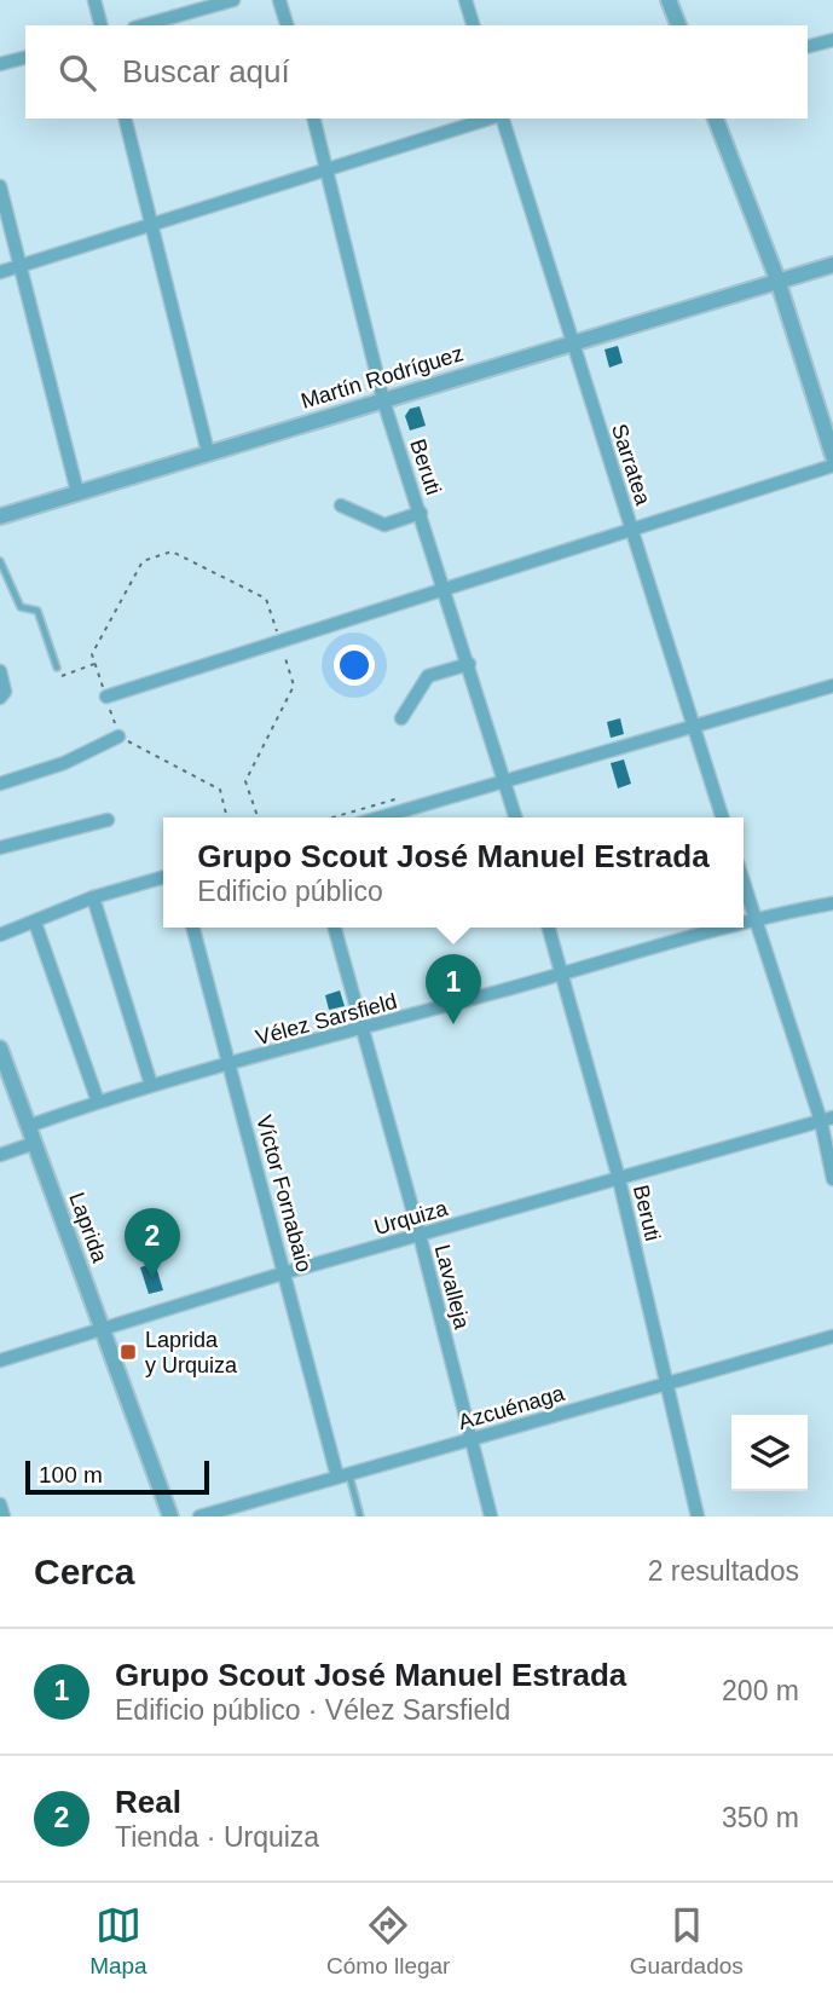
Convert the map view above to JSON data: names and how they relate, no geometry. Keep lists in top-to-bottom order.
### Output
{
  "streets": {
    "street": [
      "Martín Rodríguez",
      "Sarratea",
      "Beruti",
      "Vélez Sarsfield",
      "Víctor Fornabaio",
      "Urquiza",
      "Laprida",
      "Lavalleja",
      "Azcuénaga"
    ]
  },
  "crossings": [
    ["Martín Rodríguez", "Sarratea"],
    ["Martín Rodríguez", "Beruti"],
    ["Beruti", "Vélez Sarsfield"],
    ["Beruti", "Urquiza"],
    ["Beruti", "Azcuénaga"],
    ["Vélez Sarsfield", "Víctor Fornabaio"],
    ["Vélez Sarsfield", "Laprida"],
    ["Vélez Sarsfield", "Lavalleja"],
    ["Víctor Fornabaio", "Urquiza"],
    ["Víctor Fornabaio", "Azcuénaga"],
    ["Urquiza", "Laprida"],
    ["Urquiza", "Lavalleja"],
    ["Lavalleja", "Azcuénaga"]
  ],
  "places": {
    "transit": ["Laprida y Urquiza"]
  },
  "scale_bar": "100 m",
  "page": {
    "search": "Buscar aquí",
    "popup": ["Grupo Scout José Manuel Estrada", "Edificio público"],
    "pins": ["1", "2"],
    "scale": "100 m",
    "heading": ["Cerca", "2 resultados"],
    "list": [
      {
        "mark": "1",
        "name": "Grupo Scout José Manuel Estrada",
        "note": "Edificio público · Vélez Sarsfield",
        "value": "200 m"
      },
      {
        "mark": "2",
        "name": "Real",
        "note": "Tienda · Urquiza",
        "value": "350 m"
      }
    ],
    "nav": ["Mapa", "Cómo llegar", "Guardados"]
  }
}
